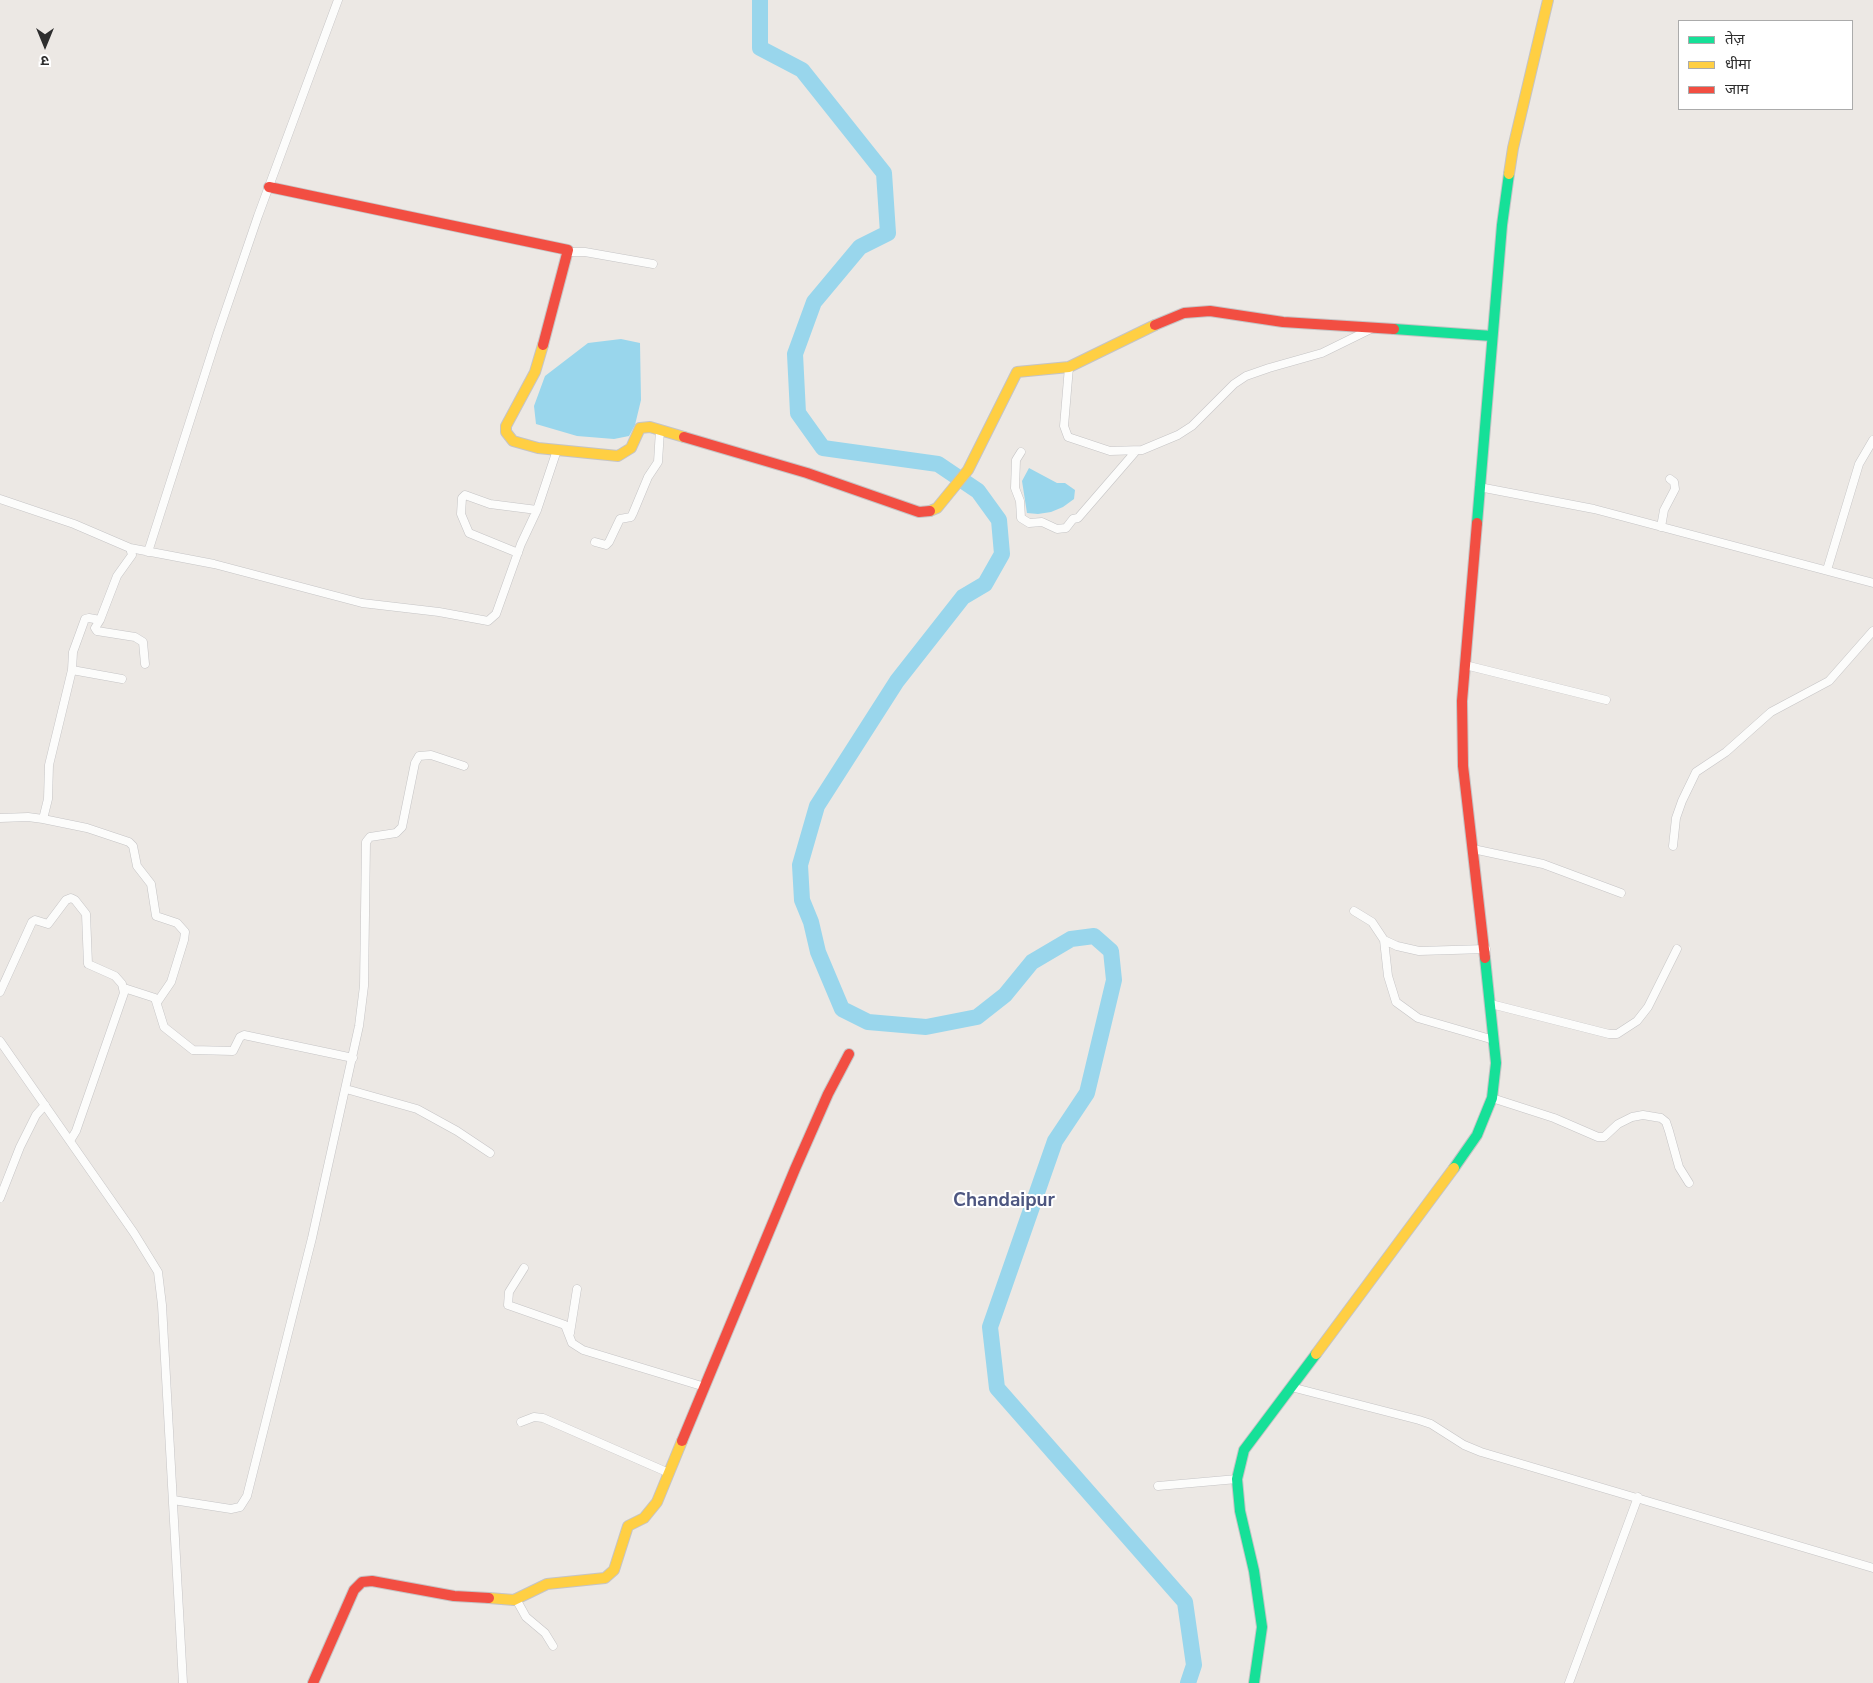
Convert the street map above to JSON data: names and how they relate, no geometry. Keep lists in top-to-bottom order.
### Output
{
  "districts": ["Chandaipur"],
  "legend": ["तेज़", "धीमा", "जाम"],
  "north": "bottom"
}
